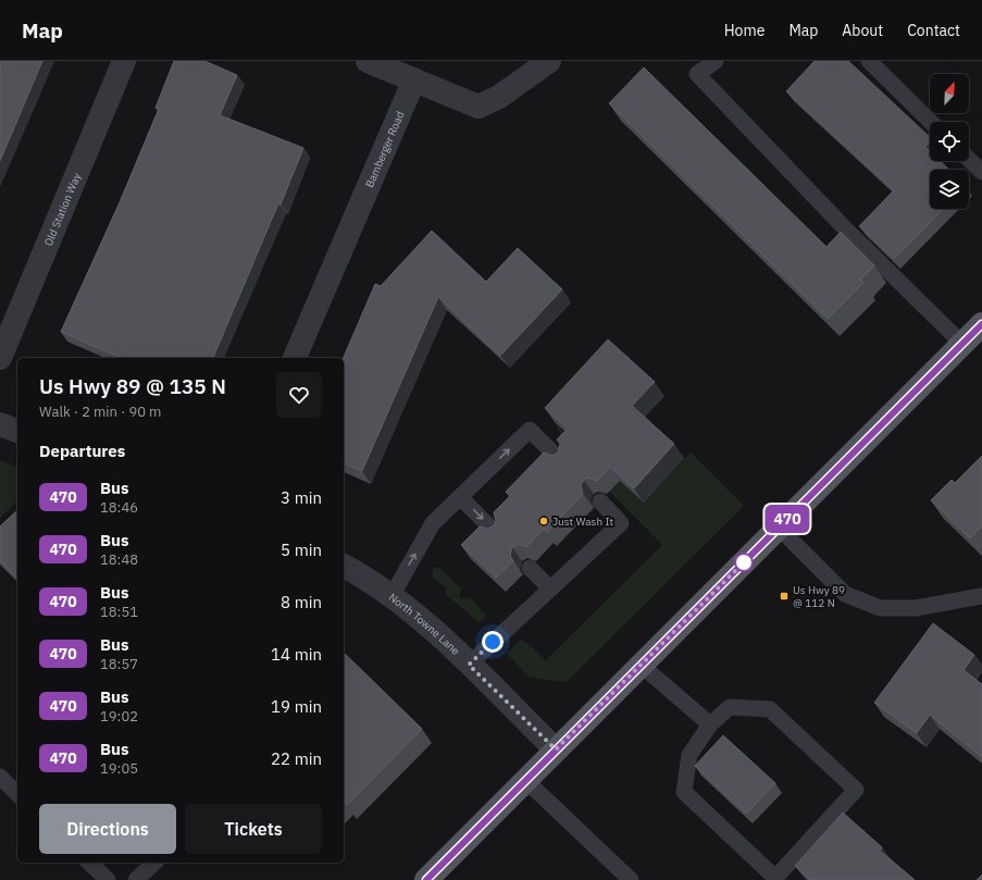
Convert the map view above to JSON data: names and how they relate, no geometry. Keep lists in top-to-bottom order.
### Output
{
  "streets": {
    "street": ["Bamberger Road", "Old Station Way", "North Towne Lane"]
  },
  "places": {
    "other": ["Just Wash It"],
    "transit": ["Us Hwy 89 @ 112 N"]
  },
  "lines": ["bus line 470"],
  "north": "top right",
  "page": {
    "header": "Map",
    "nav": [
      "Home",
      "Map",
      "About",
      "Contact"
    ],
    "on_map": "470",
    "heading": [
      ["Us Hwy 89 @ 135 N", "Walk · 2 min · 90 m"],
      "Departures"
    ],
    "list": [
      {
        "mark": "470",
        "name": "Bus",
        "note": "18:46",
        "value": "3 min"
      },
      {
        "mark": "470",
        "name": "Bus",
        "note": "18:48",
        "value": "5 min"
      },
      {
        "mark": "470",
        "name": "Bus",
        "note": "18:51",
        "value": "8 min"
      },
      {
        "mark": "470",
        "name": "Bus",
        "note": "18:57",
        "value": "14 min"
      },
      {
        "mark": "470",
        "name": "Bus",
        "note": "19:02",
        "value": "19 min"
      },
      {
        "mark": "470",
        "name": "Bus",
        "note": "19:05",
        "value": "22 min"
      }
    ],
    "buttons": ["Directions", "Tickets"]
  }
}
